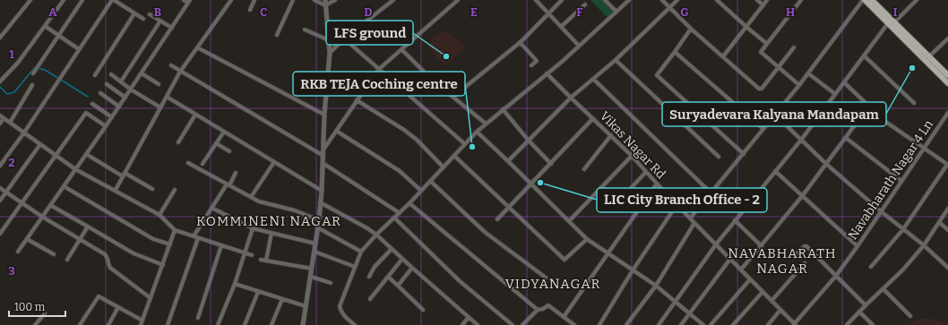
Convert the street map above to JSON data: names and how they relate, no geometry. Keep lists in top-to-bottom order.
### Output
{
  "streets": {
    "street": ["Vikas Nagar Rd", "Navabharath Nagar 4 Ln"]
  },
  "crossings": [
    ["Vikas Nagar Rd", "Navabharath Nagar 4 Ln"]
  ],
  "districts": ["KOMMINENI NAGAR", "NAVABHARATH NAGAR", "VIDYANAGAR"],
  "places": [
    "LFS ground",
    "Suryadevara Kalyana Mandapam",
    "RKB TEJA Coching centre",
    "LIC City Branch Office - 2"
  ],
  "scale_bar": "100 m",
  "grid": {
    "columns": [
      "A",
      "B",
      "C",
      "D",
      "E",
      "F",
      "G",
      "H",
      "I"
    ],
    "rows": ["1", "2", "3"]
  }
}
